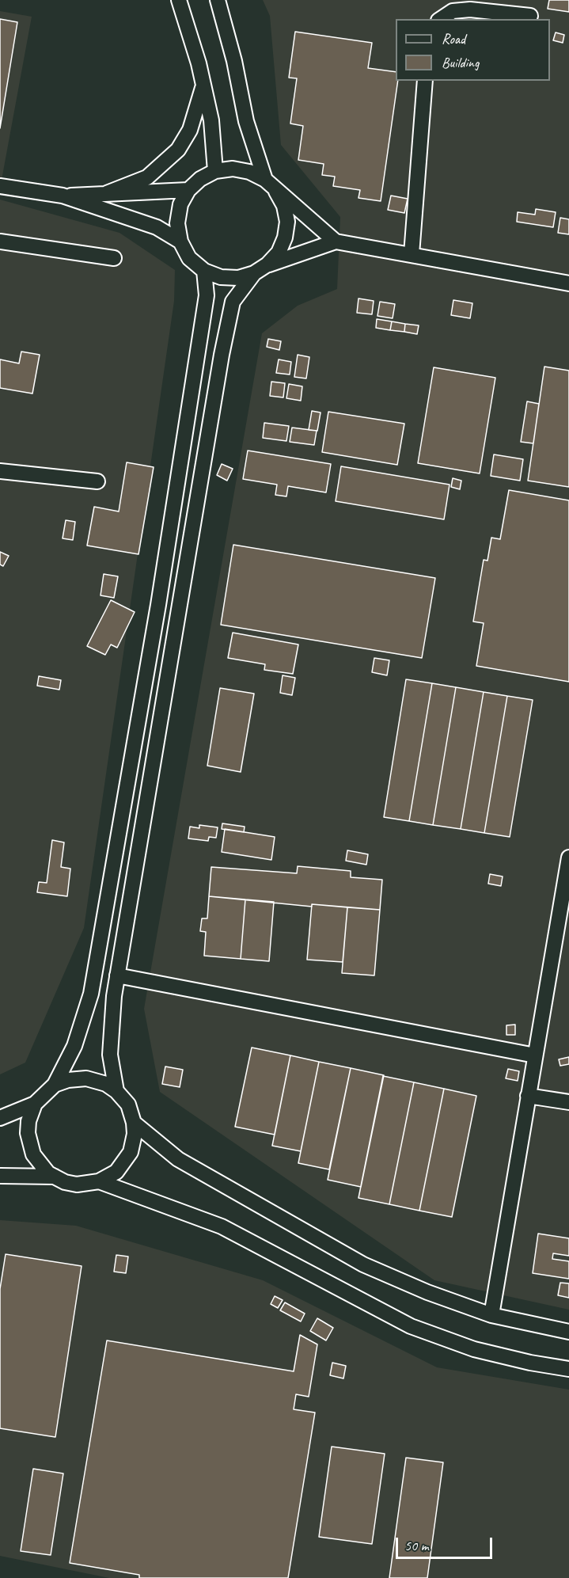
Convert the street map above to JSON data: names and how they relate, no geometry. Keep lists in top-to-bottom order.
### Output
{
  "legend": ["Road", "Building"],
  "scale_bar": "50 m"
}
